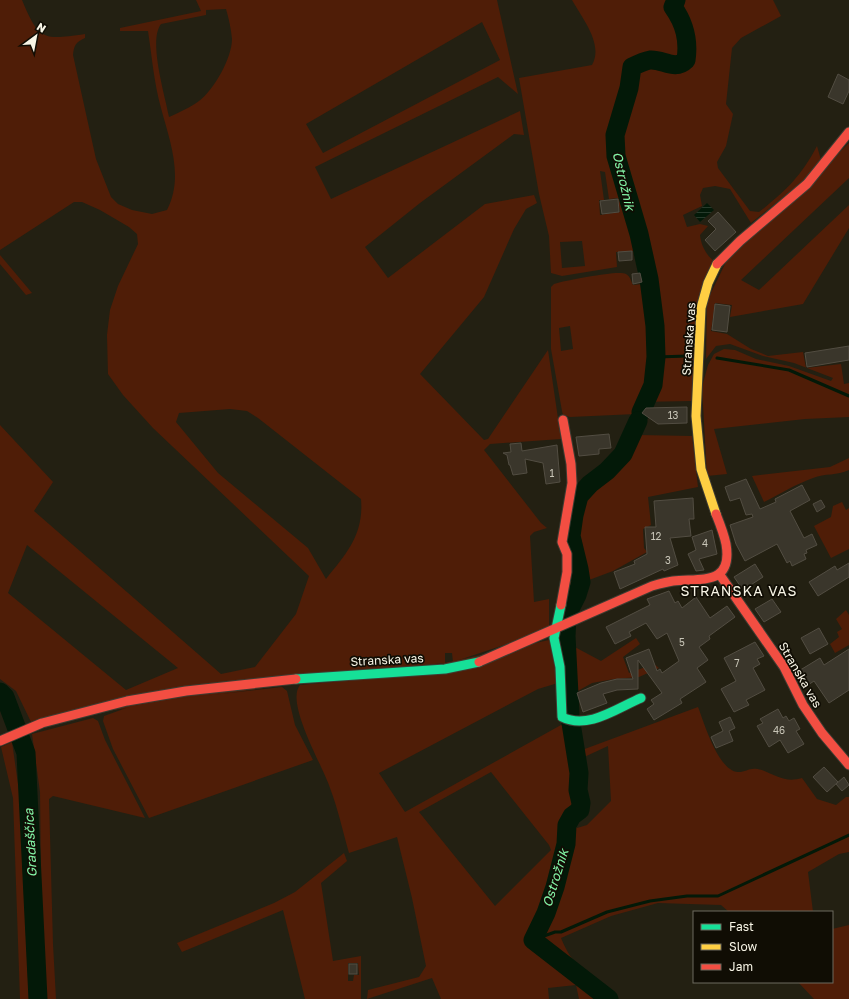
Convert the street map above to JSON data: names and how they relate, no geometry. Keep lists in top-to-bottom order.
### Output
{
  "streets": {
    "street": ["Stranska vas"]
  },
  "districts": ["STRANSKA VAS"],
  "water": ["Ostrožnik", "Gradaščica"],
  "house_numbers": [
    "13",
    "1",
    "12",
    "4",
    "3",
    "5",
    "7",
    "46"
  ],
  "legend": ["Fast", "Slow", "Jam"],
  "north": "top right"
}
